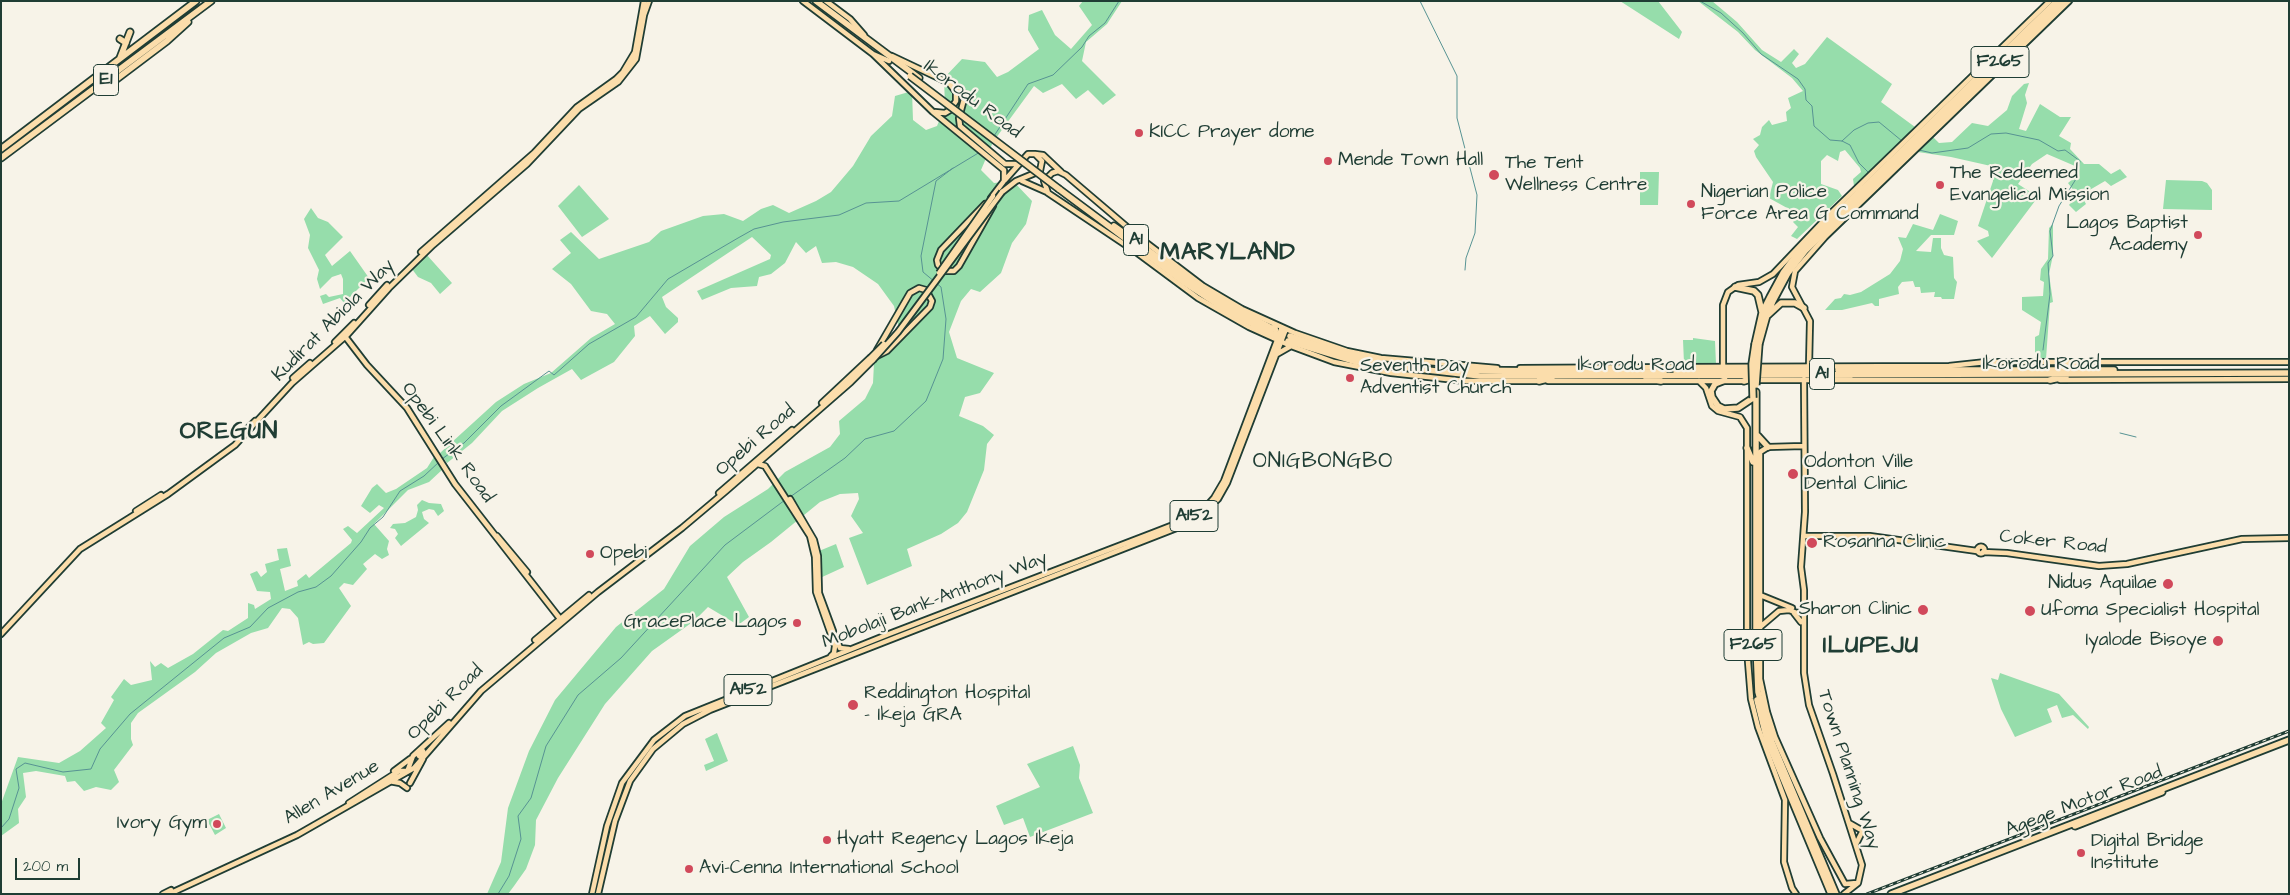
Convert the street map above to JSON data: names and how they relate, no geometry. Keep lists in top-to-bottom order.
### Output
{
  "streets": {
    "highway": [
      "F265",
      "E1",
      "Ikorodu Road",
      "A1",
      "Agege Motor Road"
    ],
    "main road": [
      "Kudirat Abiola Way",
      "Opebi Road",
      "Opebi Link Road",
      "A152",
      "Coker Road",
      "Mobolaji Bank-Anthony Way",
      "Town Planning Way",
      "Allen Avenue"
    ]
  },
  "crossings": [
    ["Ikorodu Road", "Mobolaji Bank-Anthony Way"],
    ["Ikorodu Road", "Town Planning Way"],
    ["Kudirat Abiola Way", "Opebi Link Road"],
    ["Opebi Road", "Opebi Link Road"],
    ["Opebi Road", "Allen Avenue"],
    ["Coker Road", "Town Planning Way"]
  ],
  "districts": [
    "MARYLAND",
    "OREGUN",
    "ONIGBONGBO",
    "ILUPEJU"
  ],
  "places": [
    "KICC Prayer dome",
    "Mende Town Hall",
    "The Tent Wellness Centre",
    "The Redeemed Evangelical Mission",
    "Nigerian Police Force Area G Command",
    "Lagos Baptist Academy",
    "Seventh Day Adventist Church",
    "Odonton Ville Dental Clinic",
    "Rosanna Clinic",
    "Opebi",
    "Nidus Aquilae",
    "Sharon Clinic",
    "Ufoma Specialist Hospital",
    "GracePlace Lagos",
    "Iyalode Bisoye",
    "Reddington Hospital - Ikeja GRA",
    "Ivory Gym",
    "Hyatt Regency Lagos Ikeja",
    "Digital Bridge Institute",
    "Avi-Cenna International School"
  ],
  "scale_bar": "200 m"
}
